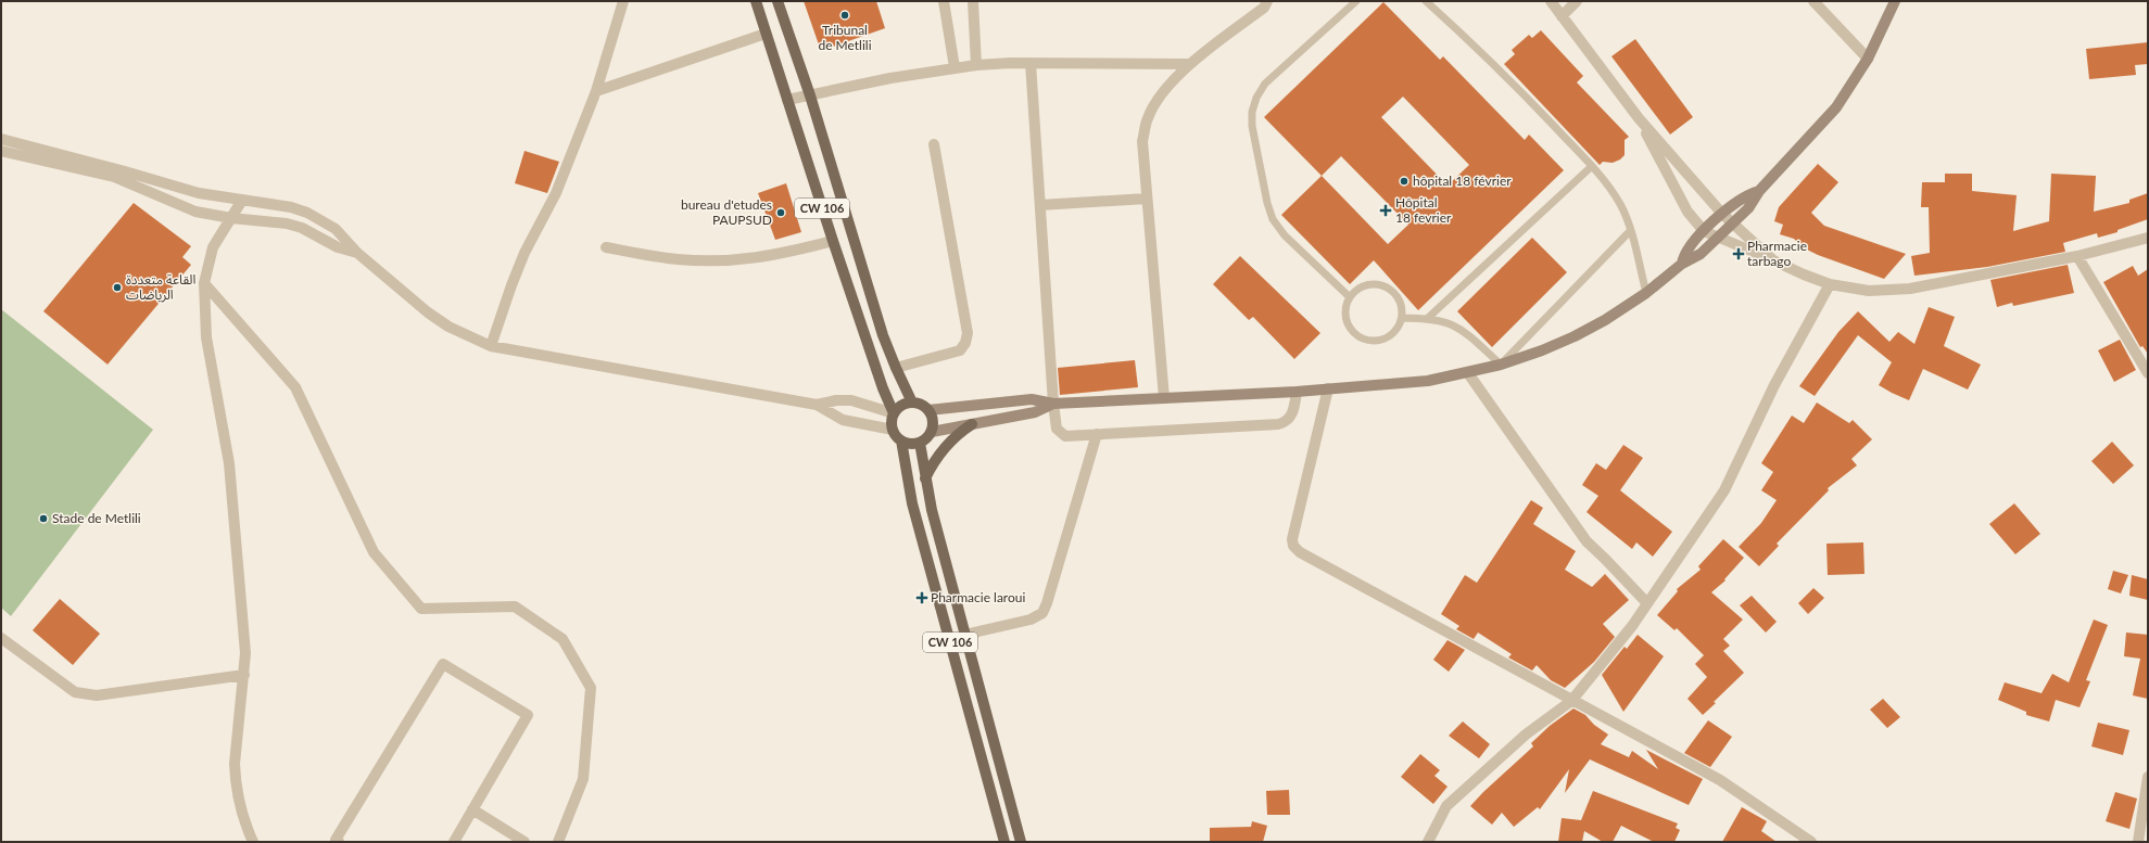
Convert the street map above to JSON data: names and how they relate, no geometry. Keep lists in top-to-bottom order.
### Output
{
  "streets": {
    "main road": ["CW 106"]
  },
  "places": {
    "other": [
      "Tribunal de Metlili",
      "hôpital 18 février",
      "bureau d'etudes PAUPSUD",
      "القاعة متعددة الرياضات",
      "Stade de Metlili"
    ],
    "health": ["Hôpital 18 fevrier", "Pharmacie tarbago", "Pharmacie laroui"]
  }
}
